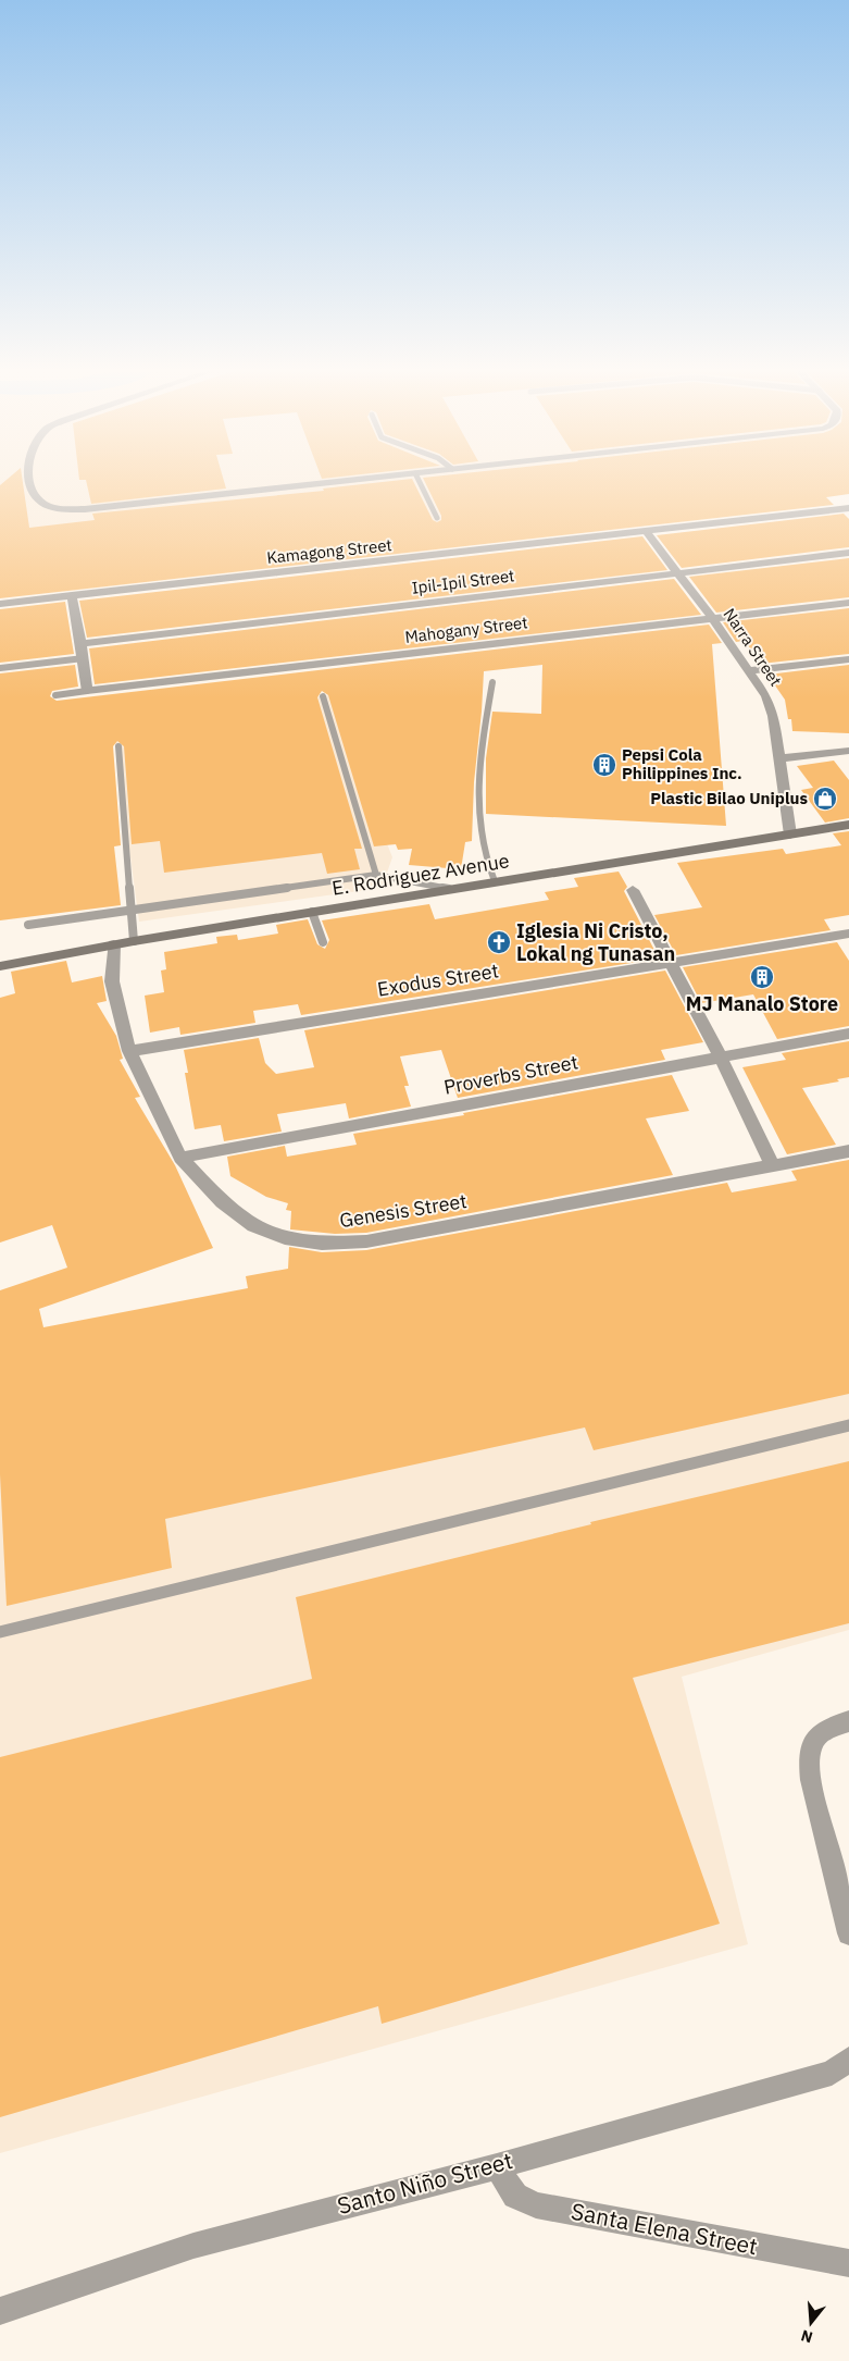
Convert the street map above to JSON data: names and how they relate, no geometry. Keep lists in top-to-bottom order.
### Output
{
  "streets": {
    "street": [
      "Kamagong Street",
      "Ipil-Ipil Street",
      "Mahogany Street",
      "Narra Street",
      "E. Rodriguez Avenue",
      "Exodus Street",
      "Proverbs Street",
      "Genesis Street",
      "Santo Niño Street",
      "Santa Elena Street"
    ]
  },
  "crossings": [
    ["Kamagong Street", "Narra Street"],
    ["Ipil-Ipil Street", "Narra Street"],
    ["Mahogany Street", "Narra Street"],
    ["Narra Street", "E. Rodriguez Avenue"],
    ["E. Rodriguez Avenue", "Genesis Street"],
    ["Exodus Street", "Genesis Street"],
    ["Proverbs Street", "Genesis Street"],
    ["Santo Niño Street", "Santa Elena Street"]
  ],
  "places": {
    "building": ["Pepsi Cola Philippines Inc.", "MJ Manalo Store"],
    "shop": ["Plastic Bilao Uniplus"],
    "church": ["Iglesia Ni Cristo, Lokal ng Tunasan"]
  },
  "north": "bottom"
}
